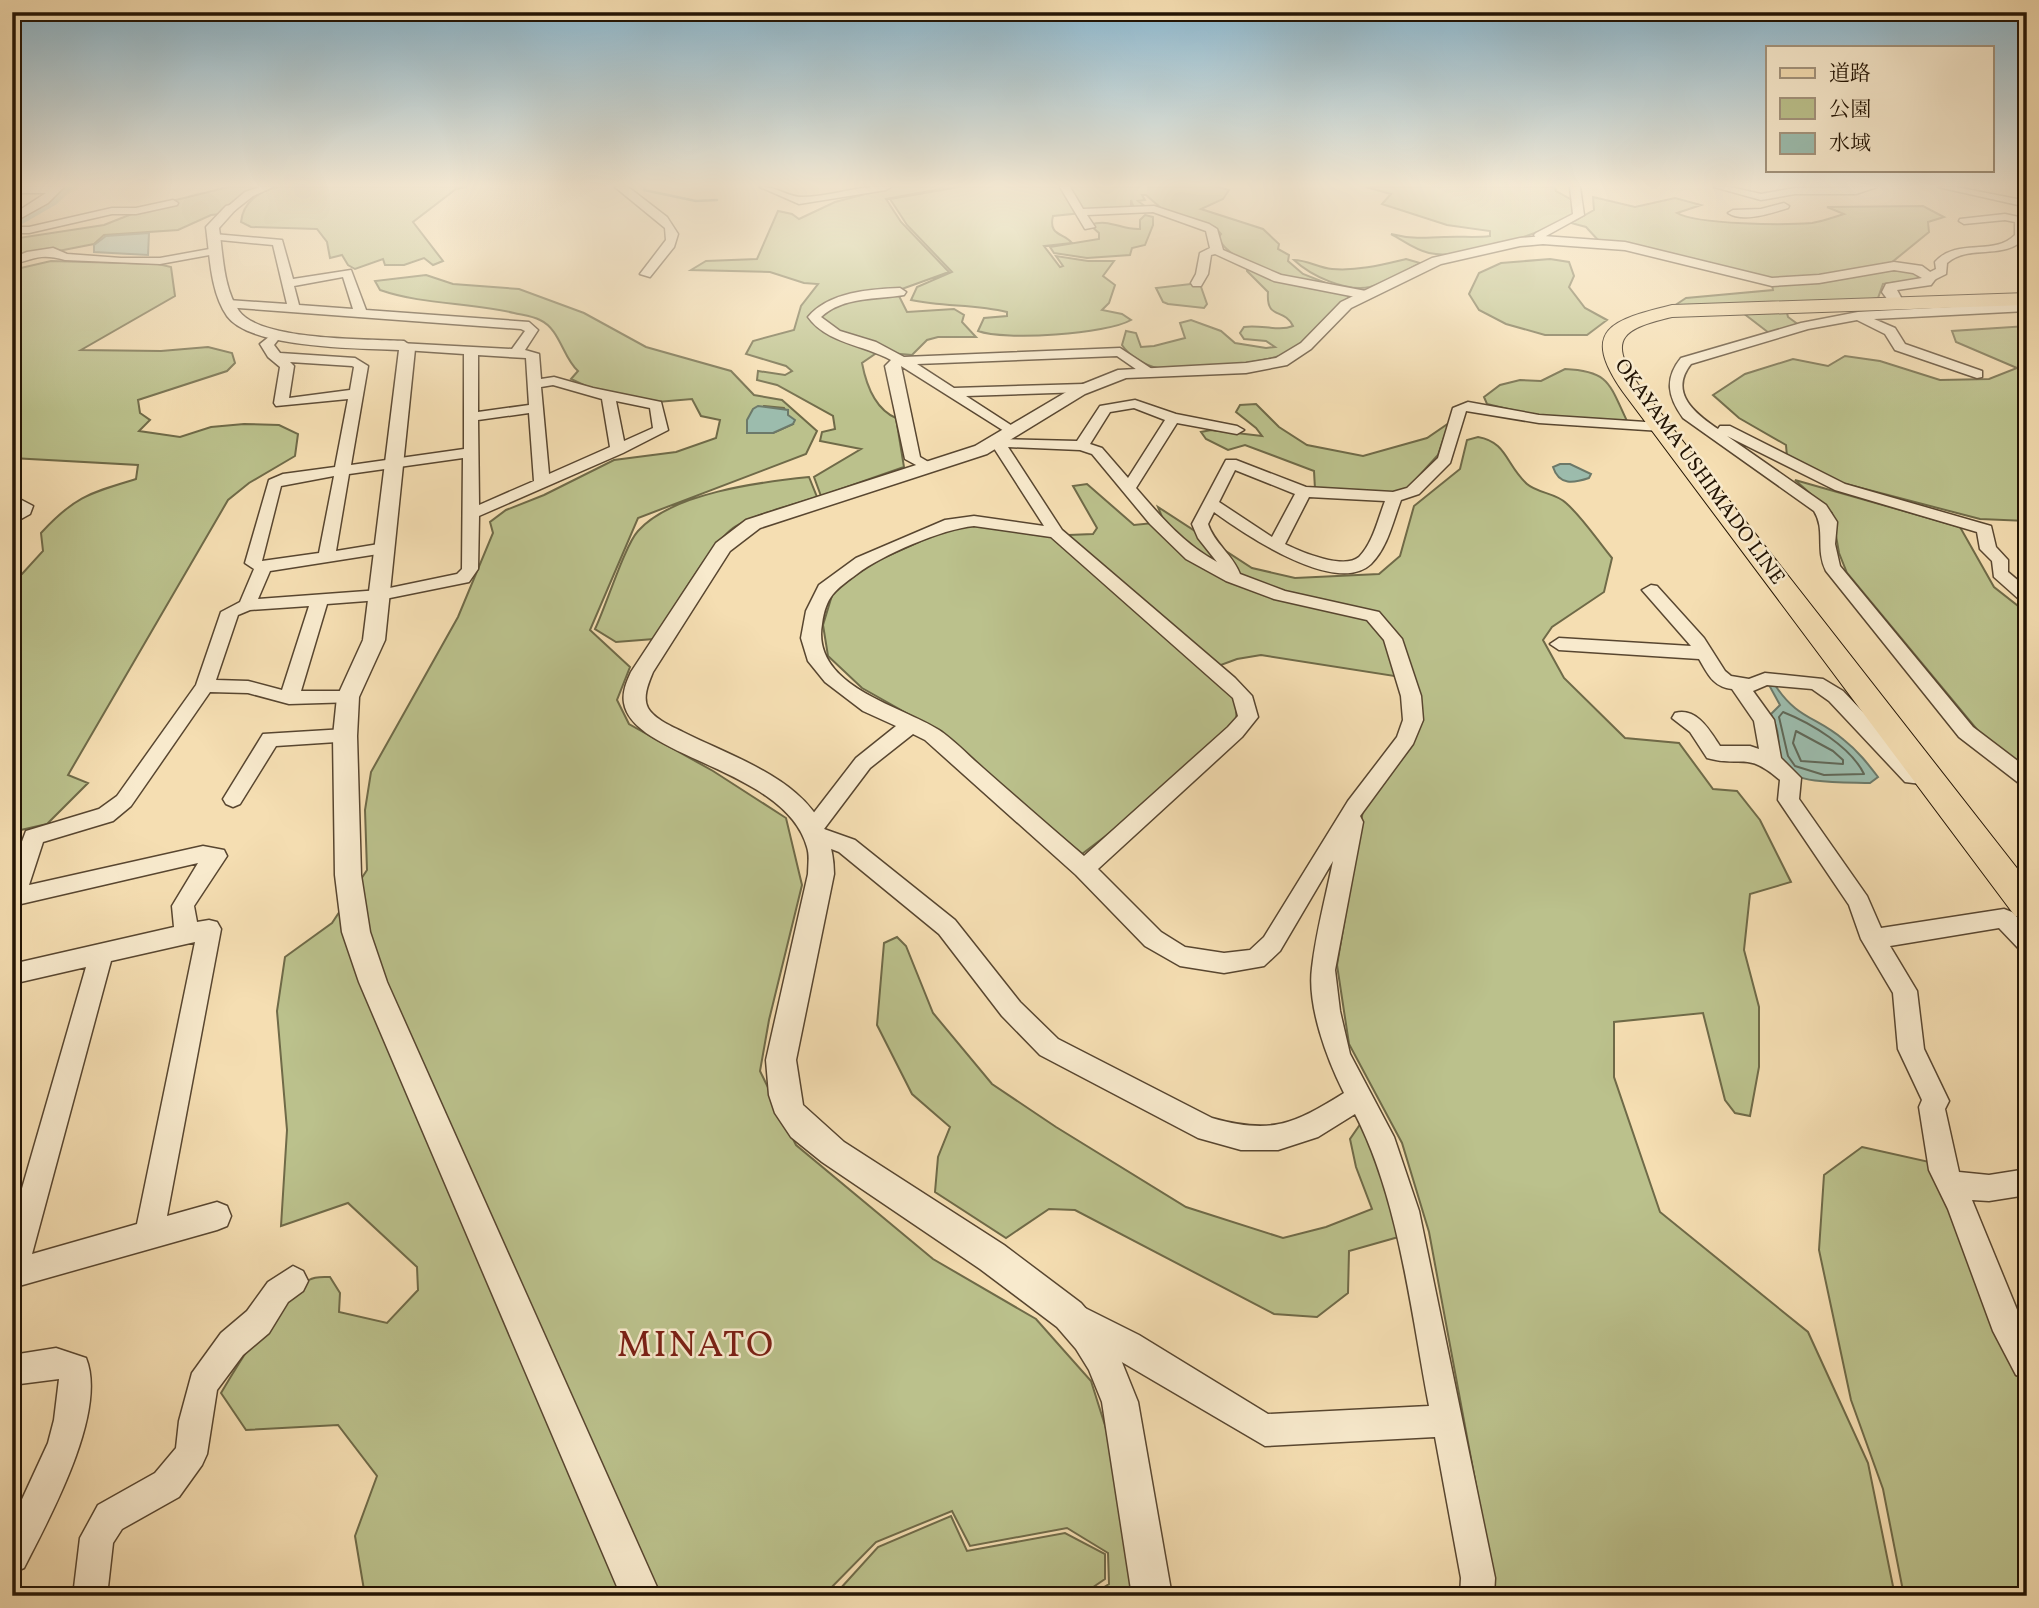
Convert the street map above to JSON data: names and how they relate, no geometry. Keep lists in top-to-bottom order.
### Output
{
  "streets": {
    "main road": ["OKAYAMA USHIMADO LINE"]
  },
  "districts": ["MINATO"],
  "legend": ["道路", "公園", "水域"]
}
